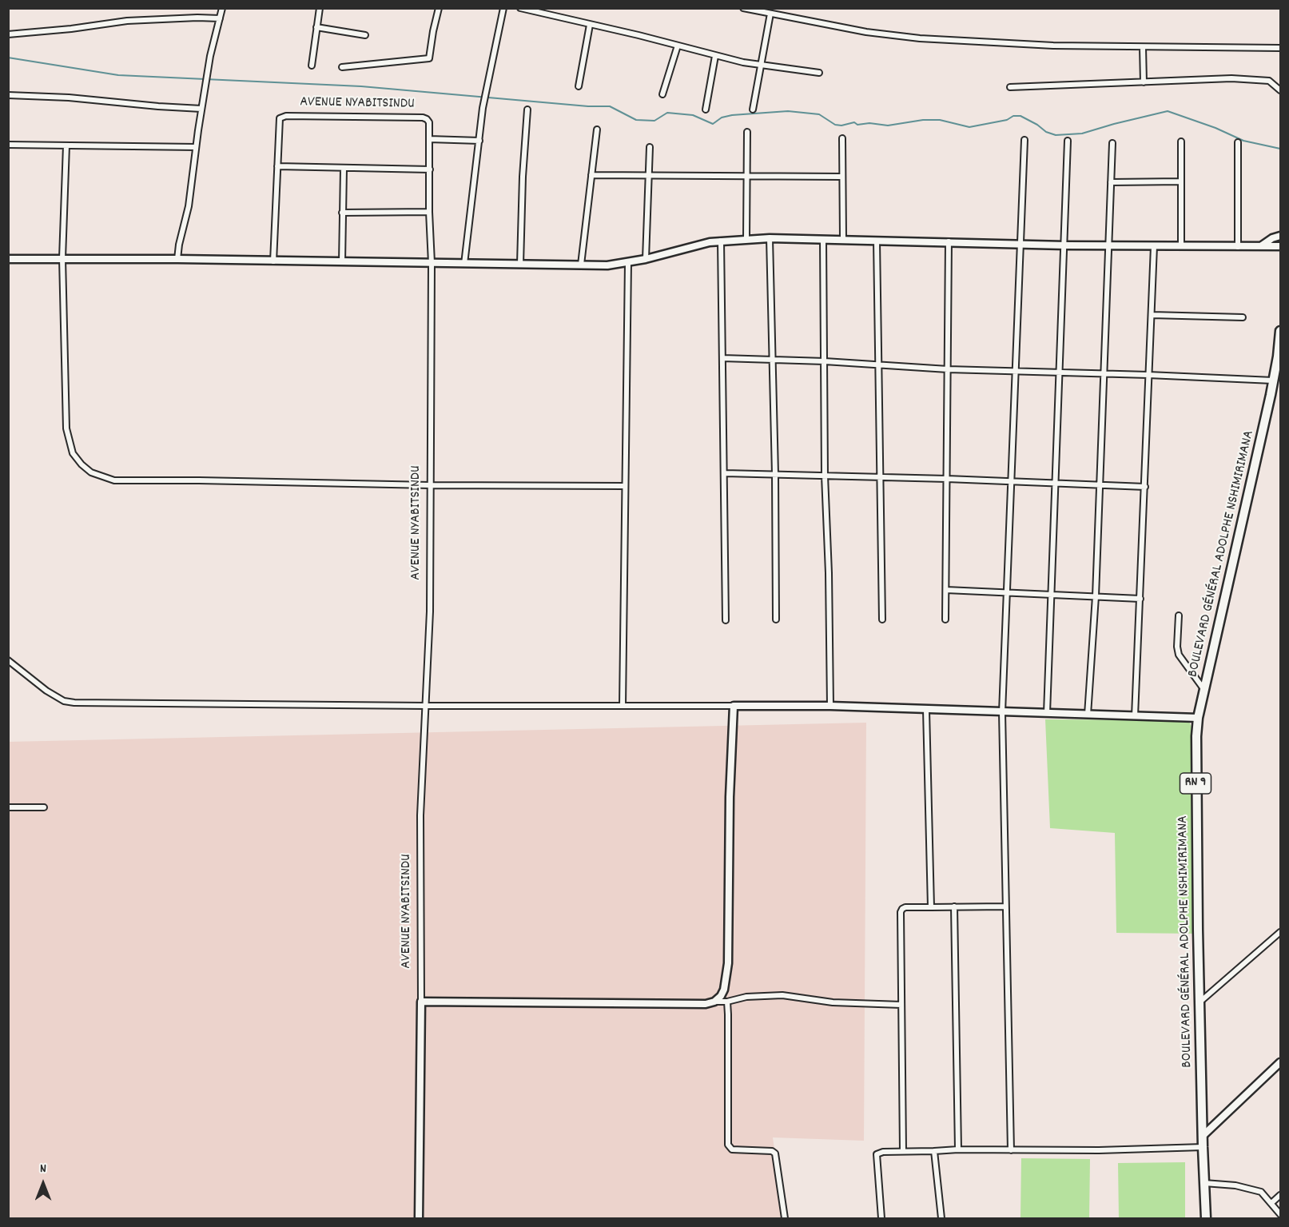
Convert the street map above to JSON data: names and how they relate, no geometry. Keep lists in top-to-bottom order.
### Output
{
  "streets": {
    "main road": ["BOULEVARD GÉNÉRAL ADOLPHE NSHIMIRIMANA", "RN 9"],
    "street": ["AVENUE NYABITSINDU"]
  },
  "north": "top"
}
